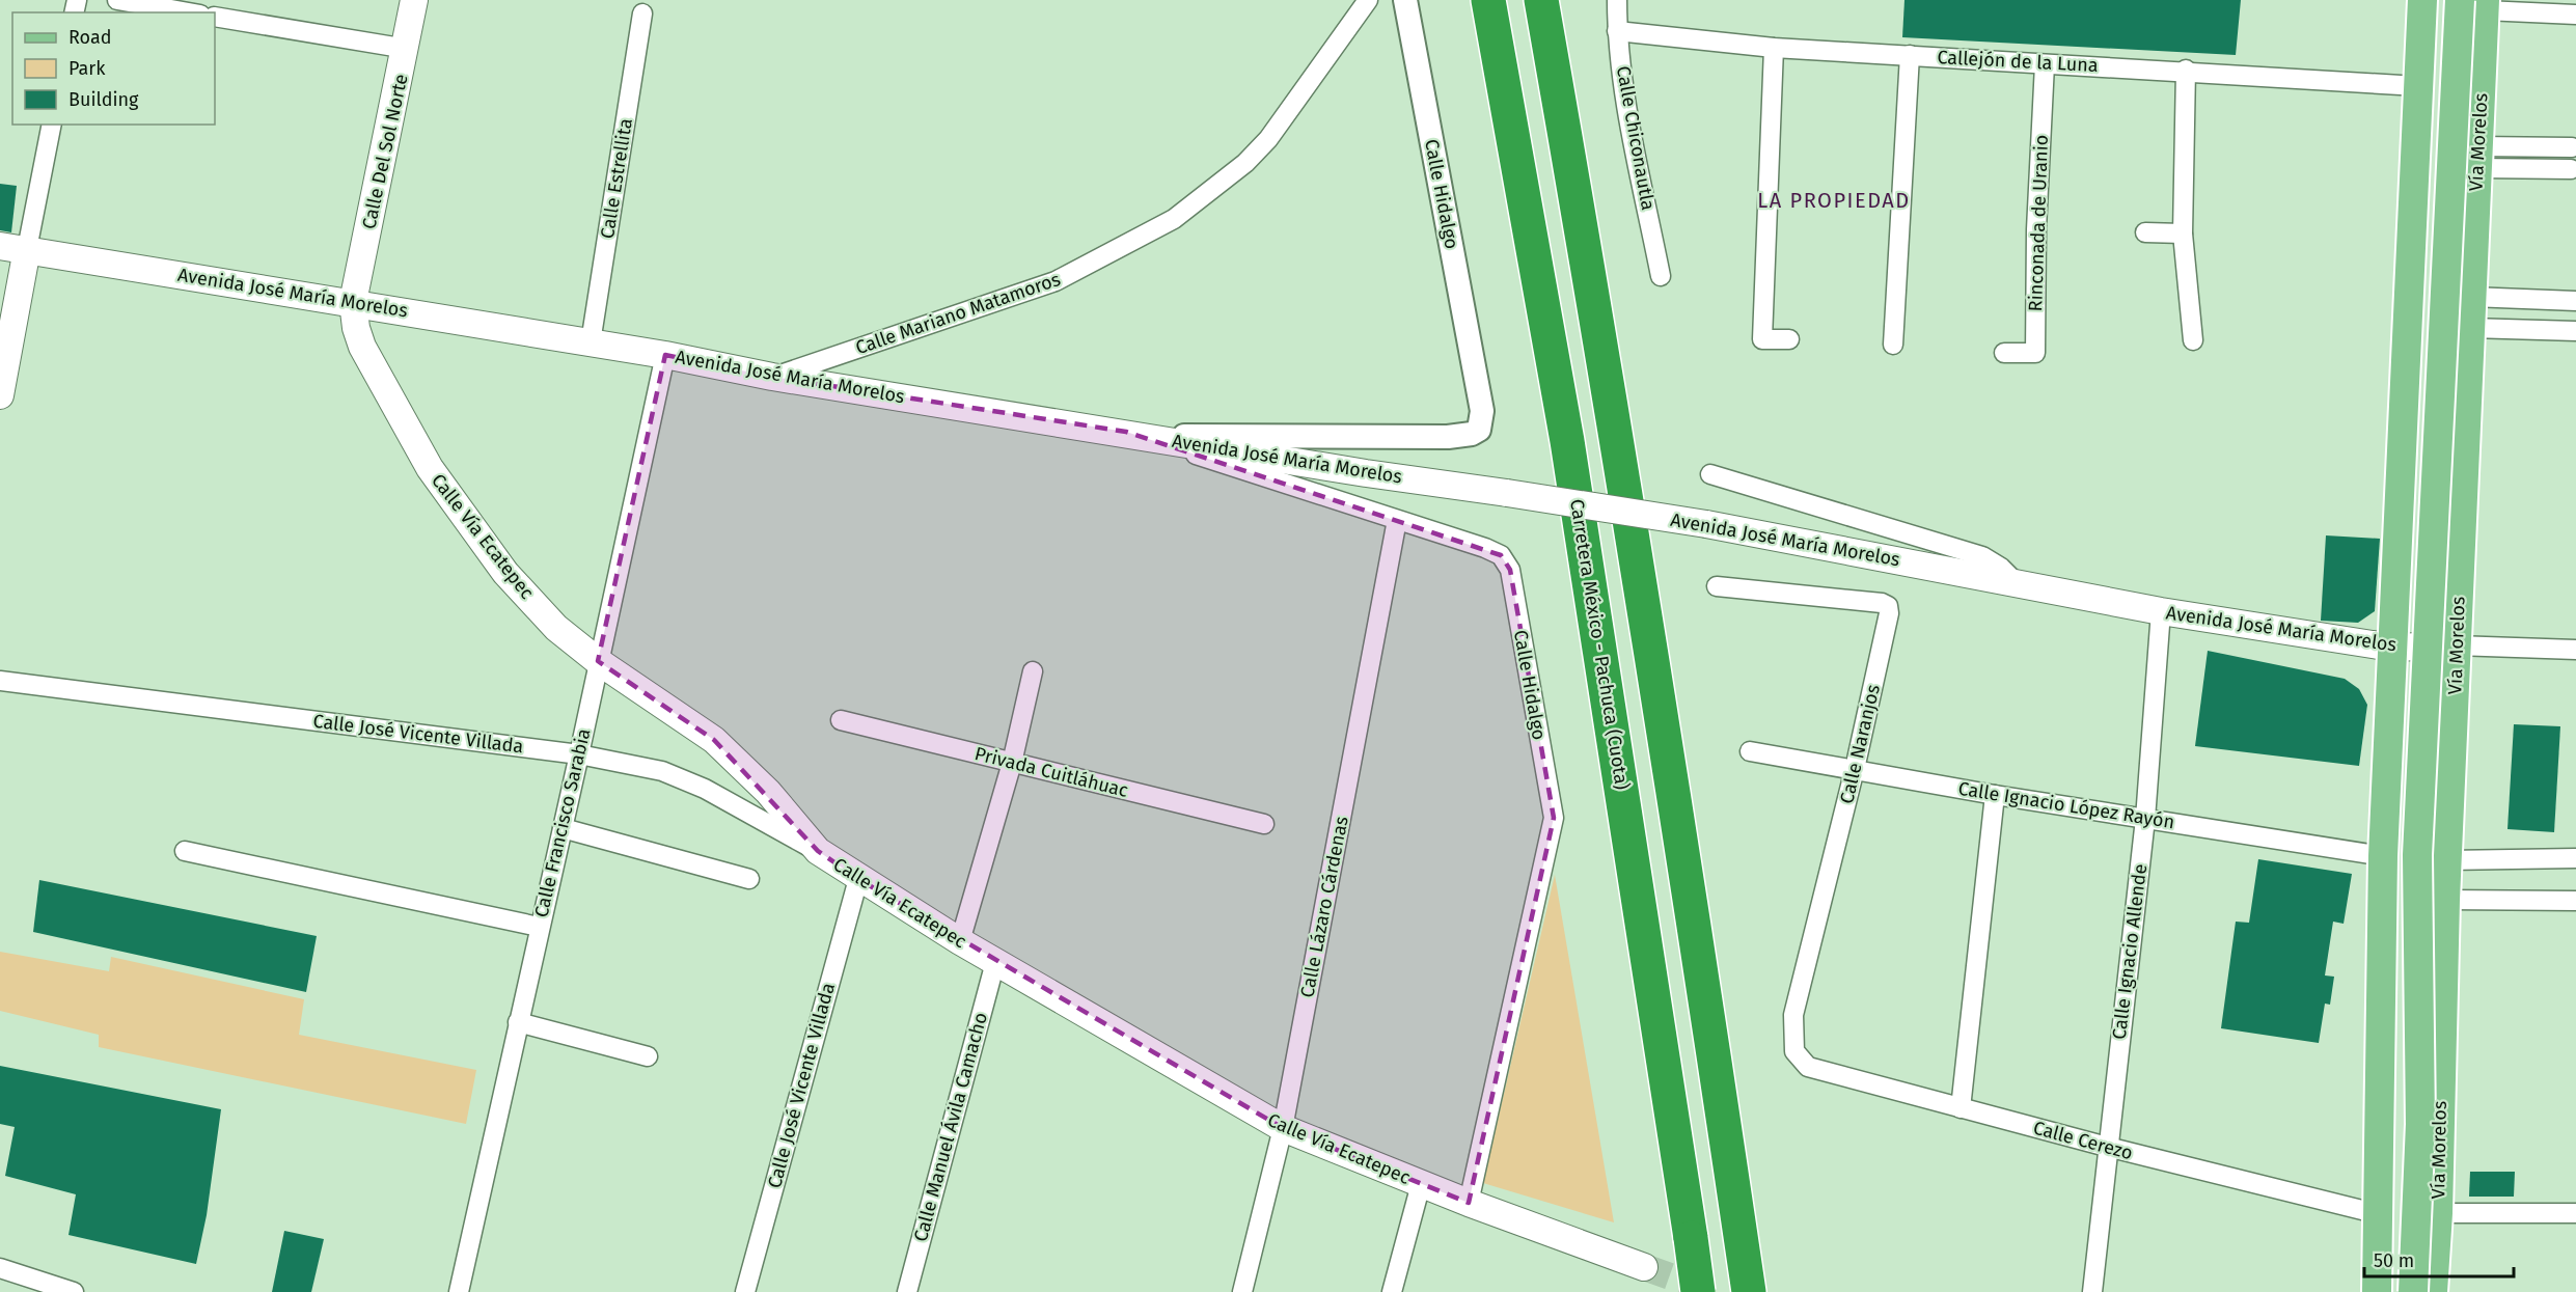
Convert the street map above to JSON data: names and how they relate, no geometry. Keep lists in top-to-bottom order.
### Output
{
  "streets": {
    "highway": ["Carretera México - Pachuca (Cuota)"],
    "main road": [
      "Vía Morelos",
      "Calle Del Sol Norte",
      "Avenida José María Morelos",
      "Calle Vía Ecatepec"
    ],
    "street": [
      "Callejón de la Luna",
      "Calle Chiconautla",
      "Calle Estrellita",
      "Calle Hidalgo",
      "Rinconada de Uranio",
      "Calle Mariano Matamoros",
      "Calle José Vicente Villada",
      "Calle Naranjos",
      "Privada Cuitláhuac",
      "Calle Ignacio López Rayón",
      "Calle Francisco Sarabia",
      "Calle Lázaro Cárdenas",
      "Calle Ignacio Allende",
      "Calle Manuel Ávila Camacho",
      "Calle Cerezo"
    ]
  },
  "crossings": [
    ["Callejón de la Luna", "Calle Chiconautla"],
    ["Callejón de la Luna", "Rinconada de Uranio"],
    ["Vía Morelos", "Avenida José María Morelos"],
    ["Calle Del Sol Norte", "Avenida José María Morelos"],
    ["Calle Del Sol Norte", "Calle Vía Ecatepec"],
    ["Calle Estrellita", "Avenida José María Morelos"],
    ["Calle Hidalgo", "Avenida José María Morelos"],
    ["Calle Hidalgo", "Calle Vía Ecatepec"],
    ["Calle Hidalgo", "Calle Lázaro Cárdenas"],
    ["Avenida José María Morelos", "Calle Mariano Matamoros"],
    ["Avenida José María Morelos", "Calle Vía Ecatepec"],
    ["Avenida José María Morelos", "Calle Francisco Sarabia"],
    ["Avenida José María Morelos", "Calle Ignacio Allende"],
    ["Calle Vía Ecatepec", "Calle José Vicente Villada"],
    ["Calle Vía Ecatepec", "Calle Francisco Sarabia"],
    ["Calle Vía Ecatepec", "Calle Lázaro Cárdenas"],
    ["Calle Vía Ecatepec", "Calle Manuel Ávila Camacho"],
    ["Calle José Vicente Villada", "Calle Francisco Sarabia"],
    ["Calle Naranjos", "Calle Ignacio López Rayón"],
    ["Calle Naranjos", "Calle Cerezo"],
    ["Calle Ignacio López Rayón", "Calle Ignacio Allende"],
    ["Calle Ignacio Allende", "Calle Cerezo"]
  ],
  "districts": ["LA PROPIEDAD"],
  "legend": ["Road", "Park", "Building"],
  "scale_bar": "50 m"
}
